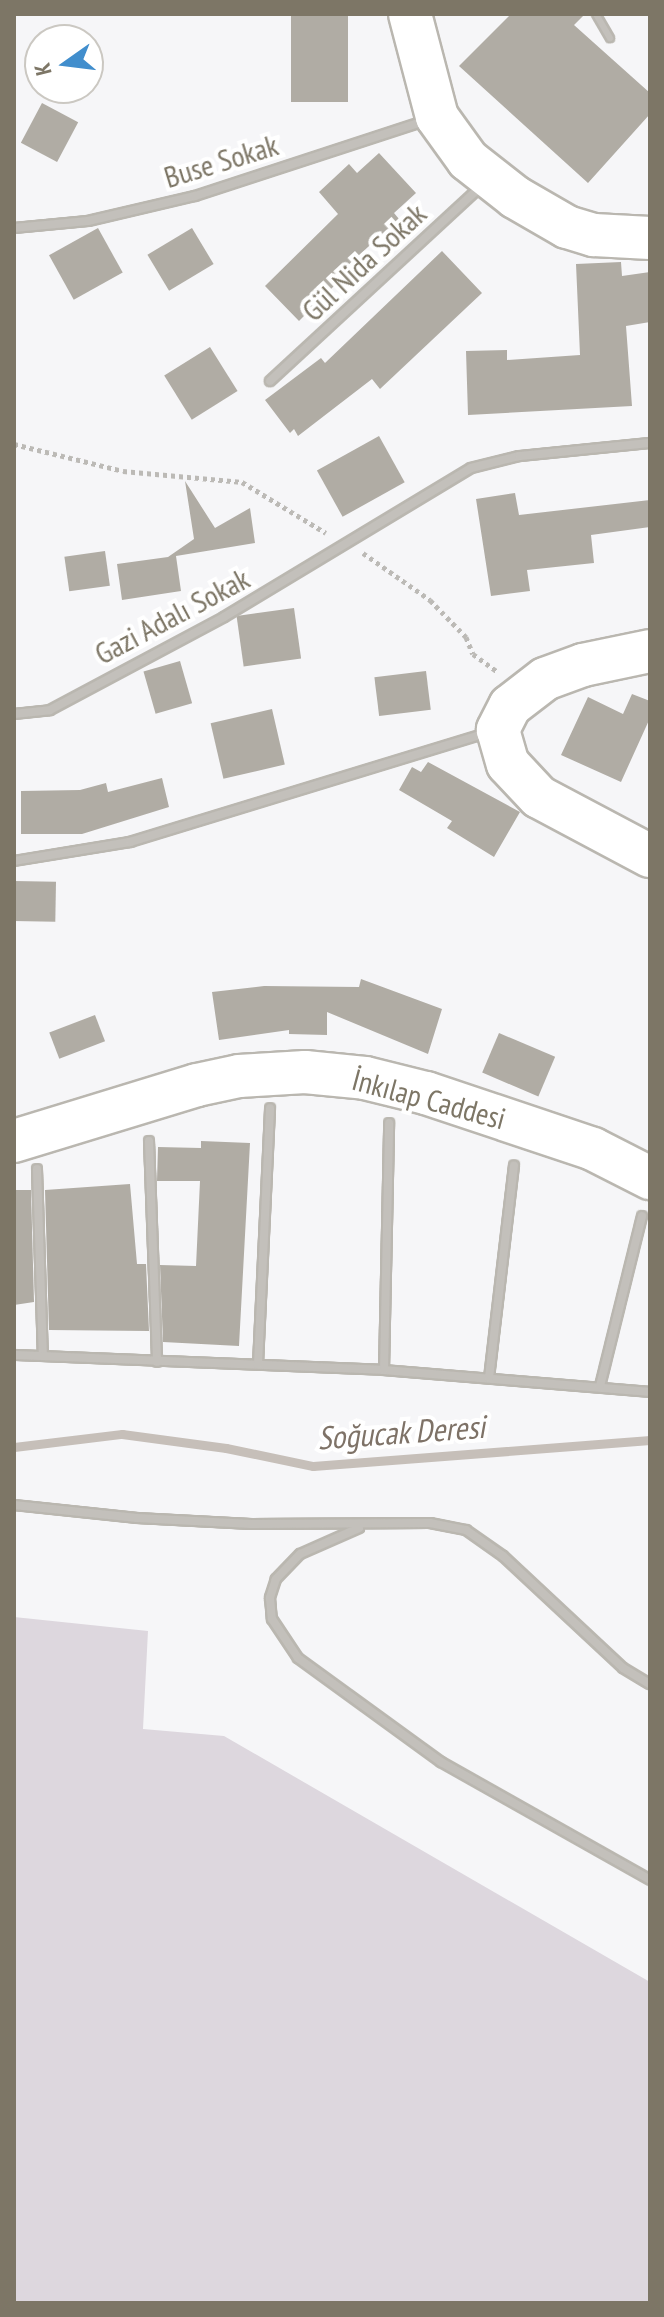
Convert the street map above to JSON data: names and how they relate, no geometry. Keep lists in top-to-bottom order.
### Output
{
  "streets": {
    "street": [
      "Buse Sokak",
      "Gül Nida Sokak",
      "Gazi Adalı Sokak",
      "İnkılap Caddesi"
    ]
  },
  "water": ["Soğucak Deresi"],
  "north": "left"
}
